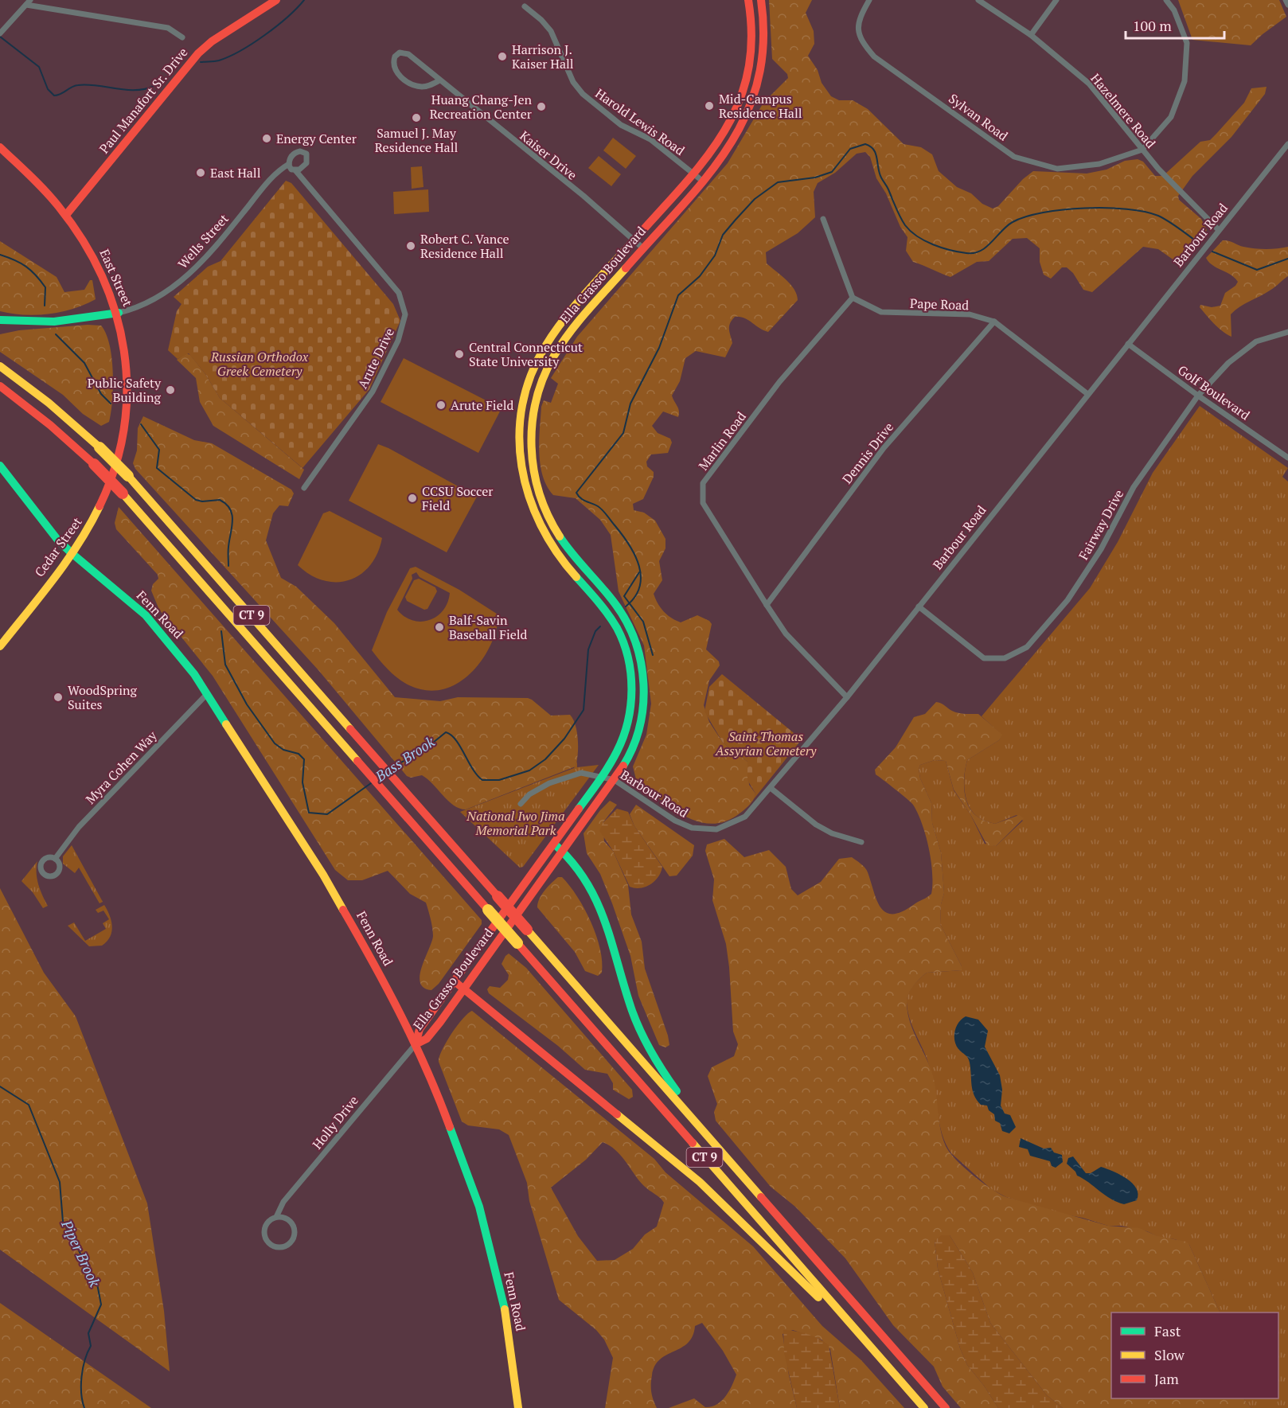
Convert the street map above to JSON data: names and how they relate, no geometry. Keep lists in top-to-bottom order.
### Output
{
  "streets": {
    "main road": [
      "Paul Manafort Sr. Drive",
      "Ella Grasso Boulevard",
      "East Street",
      "Cedar Street",
      "Fenn Road",
      "CT 9"
    ],
    "street": [
      "Hazelmere Road",
      "Sylvan Road",
      "Harold Lewis Road",
      "Kaiser Drive",
      "Barbour Road",
      "Wells Street",
      "Pape Road",
      "Arute Drive",
      "Golf Boulevard",
      "Marlin Road",
      "Dennis Drive",
      "Fairway Drive",
      "Myra Cohen Way",
      "Holly Drive"
    ]
  },
  "crossings": [
    ["Paul Manafort Sr. Drive", "East Street"],
    ["Hazelmere Road", "Sylvan Road"],
    ["Hazelmere Road", "Barbour Road"],
    ["Harold Lewis Road", "Ella Grasso Boulevard"],
    ["Kaiser Drive", "Ella Grasso Boulevard"],
    ["Barbour Road", "Ella Grasso Boulevard"],
    ["Barbour Road", "Pape Road"],
    ["Barbour Road", "Golf Boulevard"],
    ["Barbour Road", "Marlin Road"],
    ["Barbour Road", "Fairway Drive"],
    ["Wells Street", "East Street"],
    ["Wells Street", "Arute Drive"],
    ["Ella Grasso Boulevard", "Fenn Road"],
    ["Ella Grasso Boulevard", "Holly Drive"],
    ["East Street", "Cedar Street"],
    ["Pape Road", "Marlin Road"],
    ["Pape Road", "Dennis Drive"],
    ["Golf Boulevard", "Fairway Drive"],
    ["Marlin Road", "Dennis Drive"],
    ["Cedar Street", "Fenn Road"],
    ["Fenn Road", "Myra Cohen Way"],
    ["Fenn Road", "Holly Drive"]
  ],
  "water": ["Bass Brook", "Piper Brook"],
  "parks": ["Russian Orthodox Greek Cemetery", "Saint Thomas Assyrian Cemetery", "National Iwo Jima Memorial Park"],
  "places": [
    "Harrison J. Kaiser Hall",
    "Mid-Campus Residence Hall",
    "Huang Chang-Jen Recreation Center",
    "Samuel J. May Residence Hall",
    "Energy Center",
    "East Hall",
    "Robert C. Vance Residence Hall",
    "Central Connecticut State University",
    "Public Safety Building",
    "Arute Field",
    "CCSU Soccer Field",
    "Balf-Savin Baseball Field",
    "WoodSpring Suites"
  ],
  "legend": ["Fast", "Slow", "Jam"],
  "scale_bar": "100 m"
}
